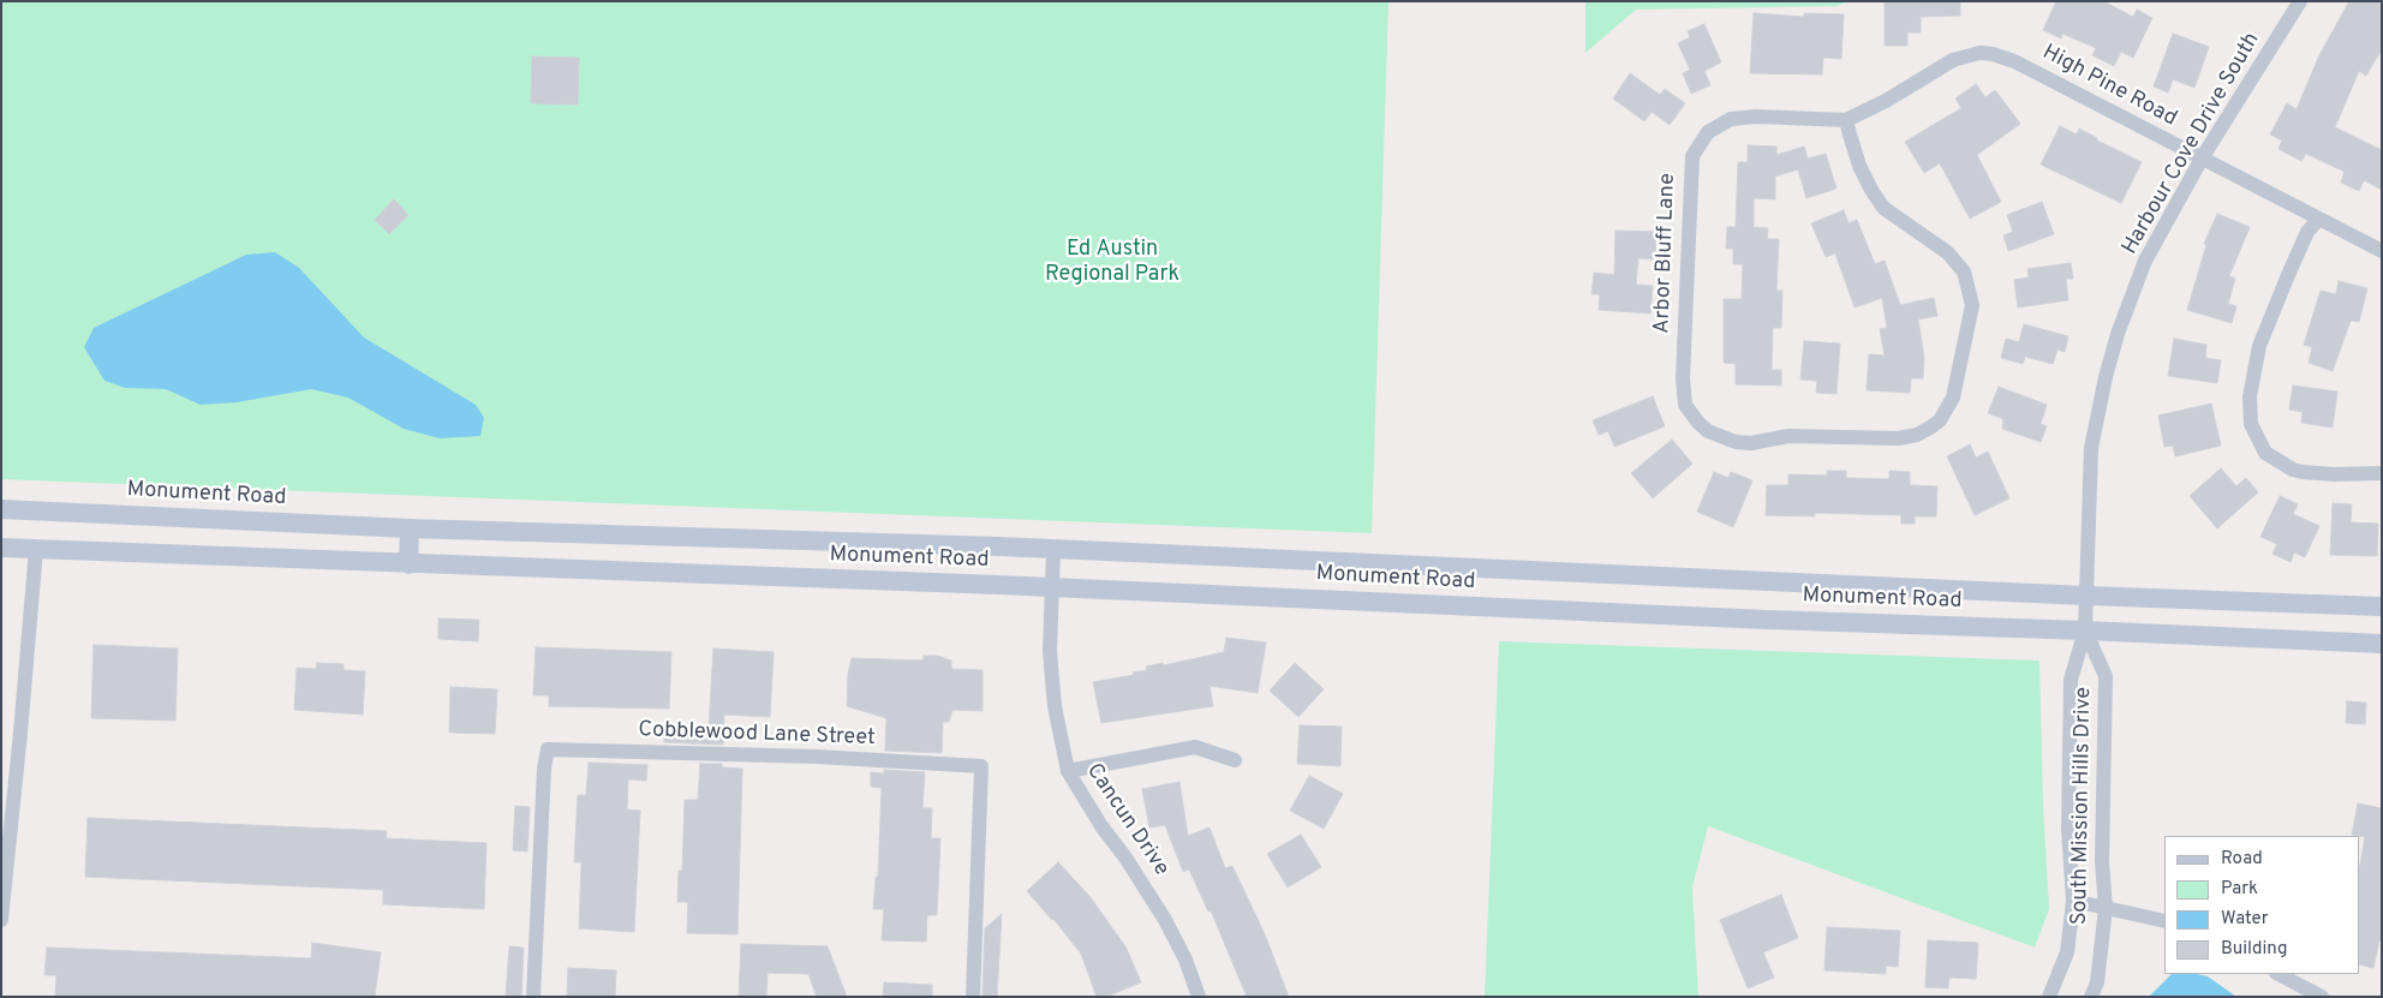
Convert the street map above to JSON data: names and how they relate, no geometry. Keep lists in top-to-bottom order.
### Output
{
  "streets": {
    "street": [
      "High Pine Road",
      "Harbour Cove Drive South",
      "Arbor Bluff Lane",
      "Monument Road",
      "Cobblewood Lane Street",
      "South Mission Hills Drive",
      "Cancun Drive"
    ]
  },
  "crossings": [
    ["High Pine Road", "Harbour Cove Drive South"],
    ["High Pine Road", "Arbor Bluff Lane"],
    ["Harbour Cove Drive South", "Monument Road"],
    ["Harbour Cove Drive South", "South Mission Hills Drive"],
    ["Monument Road", "South Mission Hills Drive"],
    ["Monument Road", "Cancun Drive"]
  ],
  "parks": ["Ed Austin Regional Park"],
  "legend": [
    "Road",
    "Park",
    "Water",
    "Building"
  ]
}
